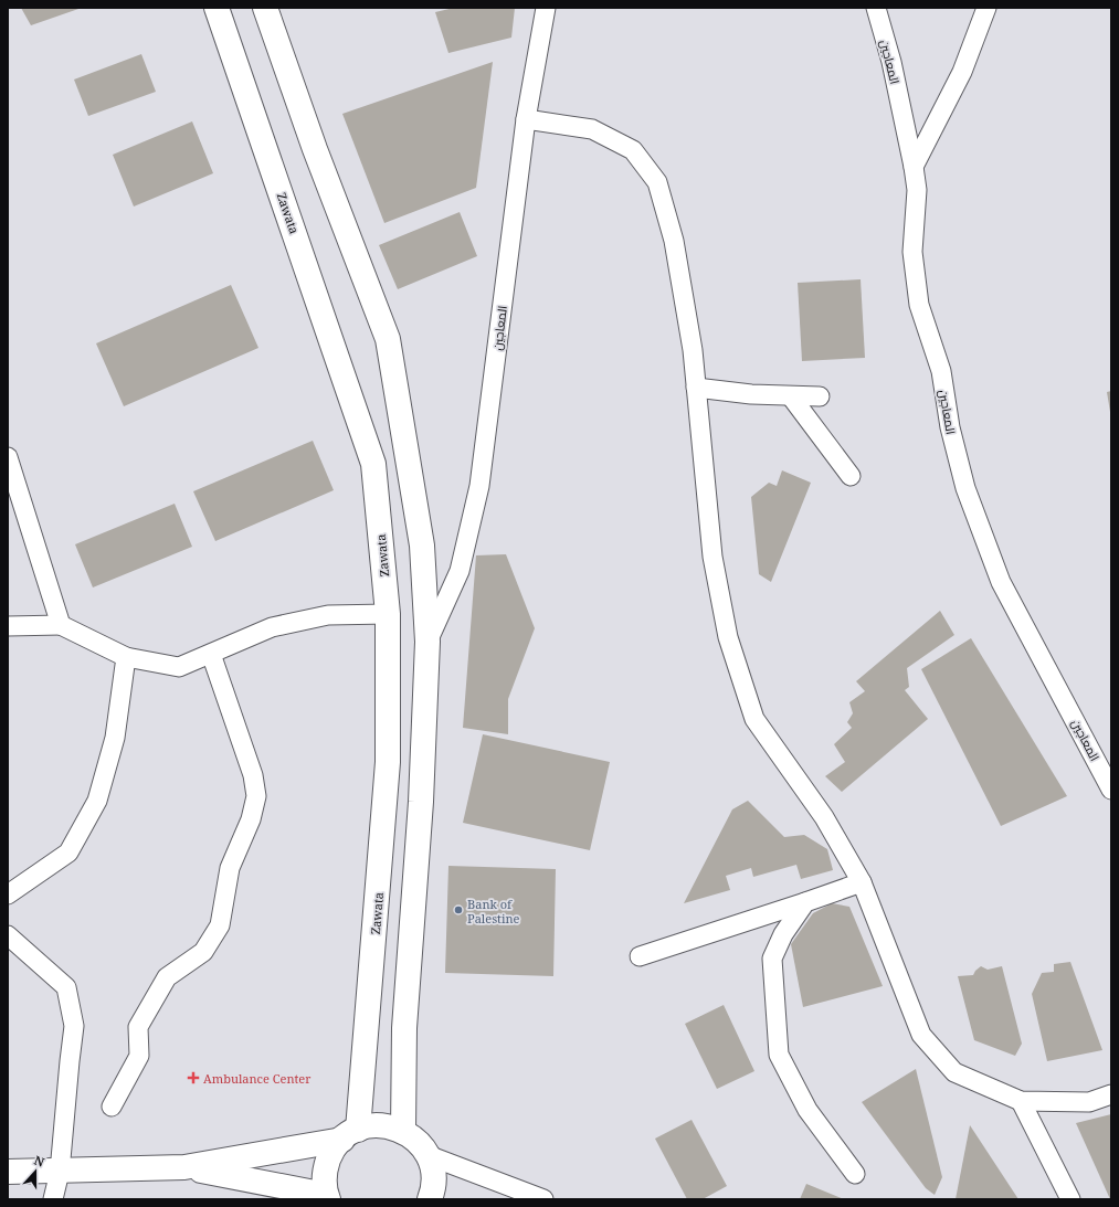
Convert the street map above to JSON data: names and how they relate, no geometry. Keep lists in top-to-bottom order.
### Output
{
  "streets": {
    "main road": ["Zawata"],
    "street": ["المعاجين"]
  },
  "places": {
    "other": ["Bank of Palestine"],
    "health": ["Ambulance Center"]
  },
  "north": "top"
}
